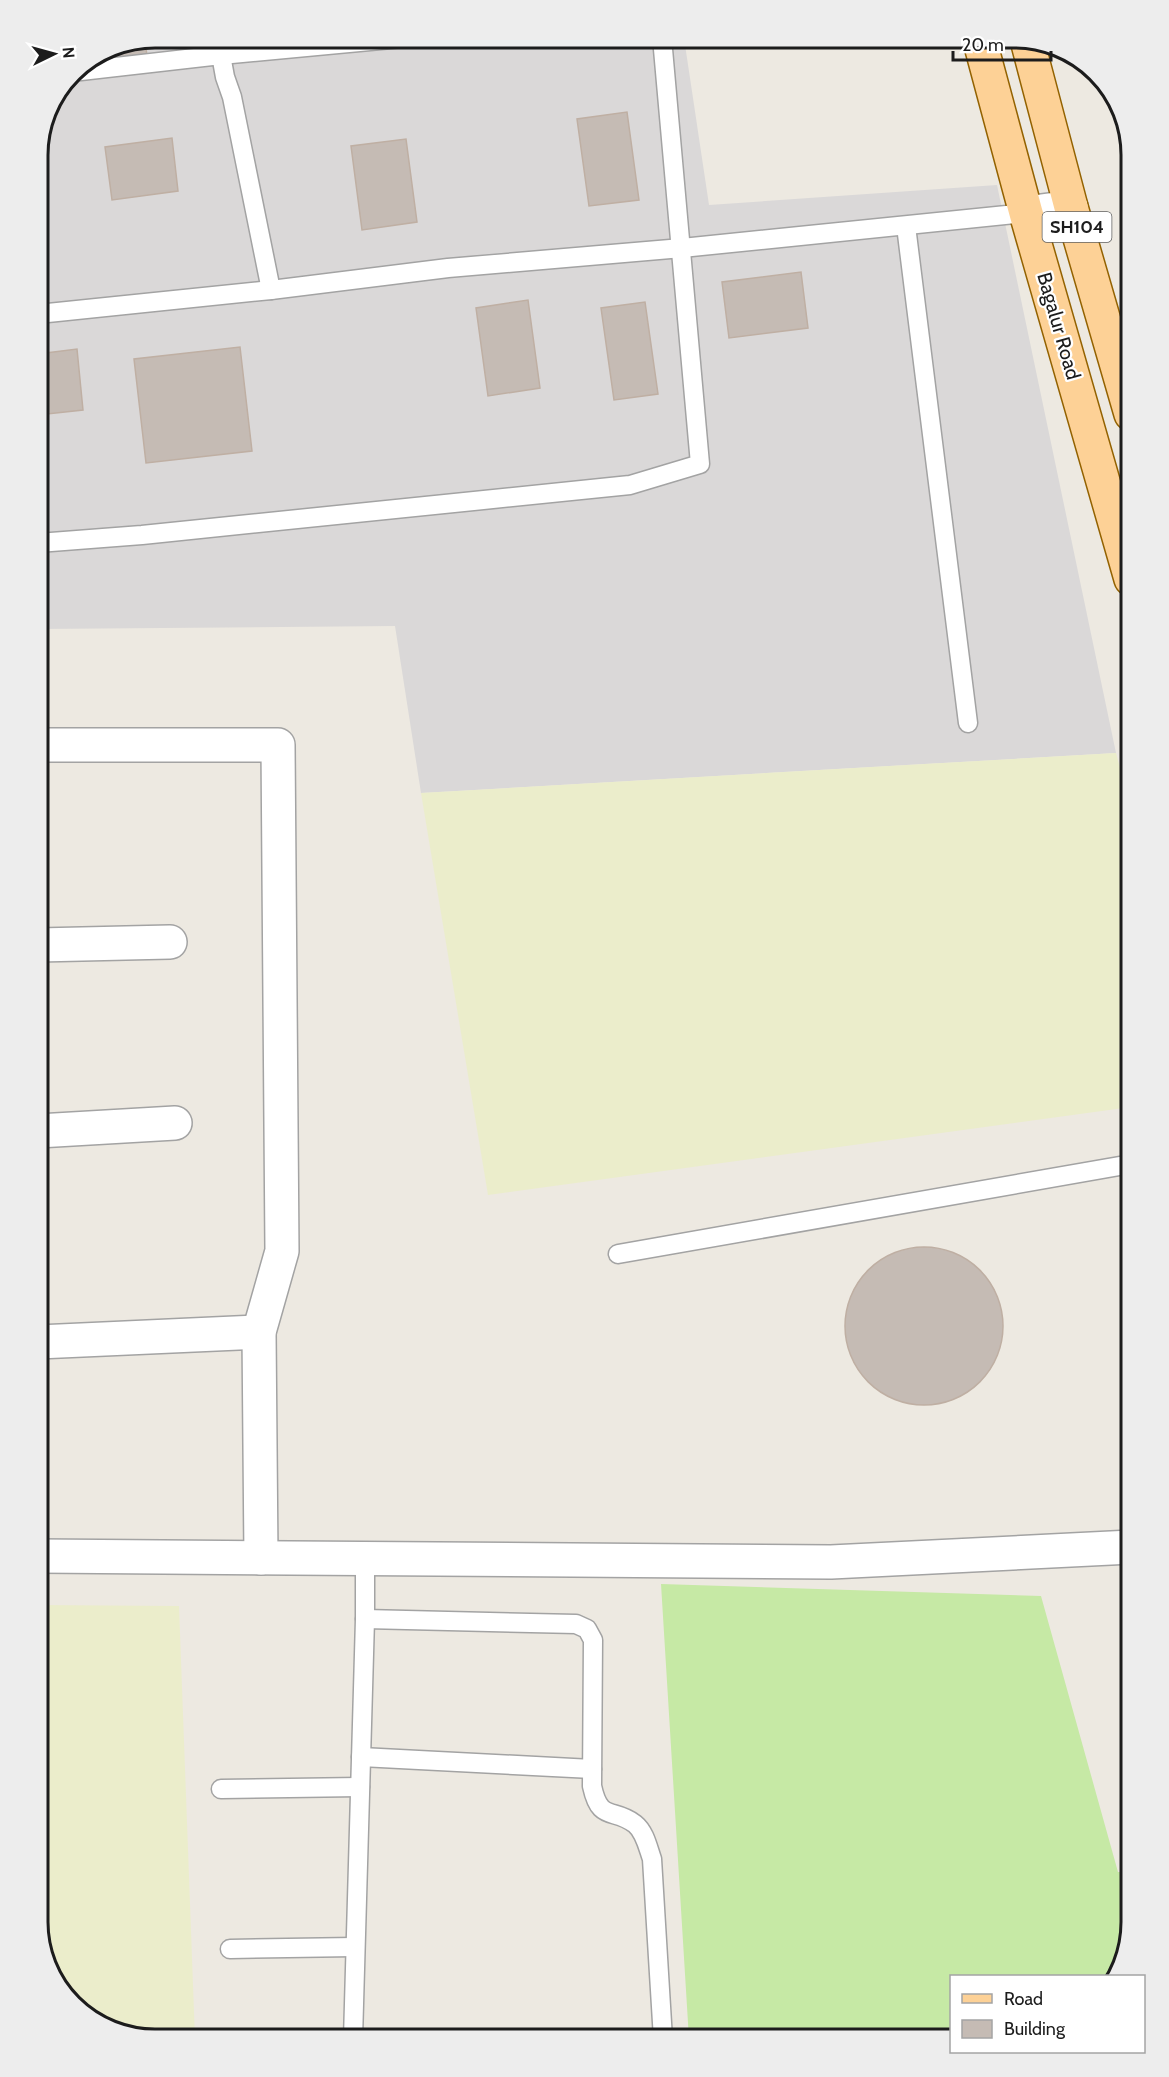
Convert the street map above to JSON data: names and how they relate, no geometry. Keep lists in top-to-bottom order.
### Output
{
  "streets": {
    "main road": ["SH104", "Bagalur Road"]
  },
  "legend": ["Road", "Building"],
  "scale_bar": "20 m",
  "north": "right"
}
